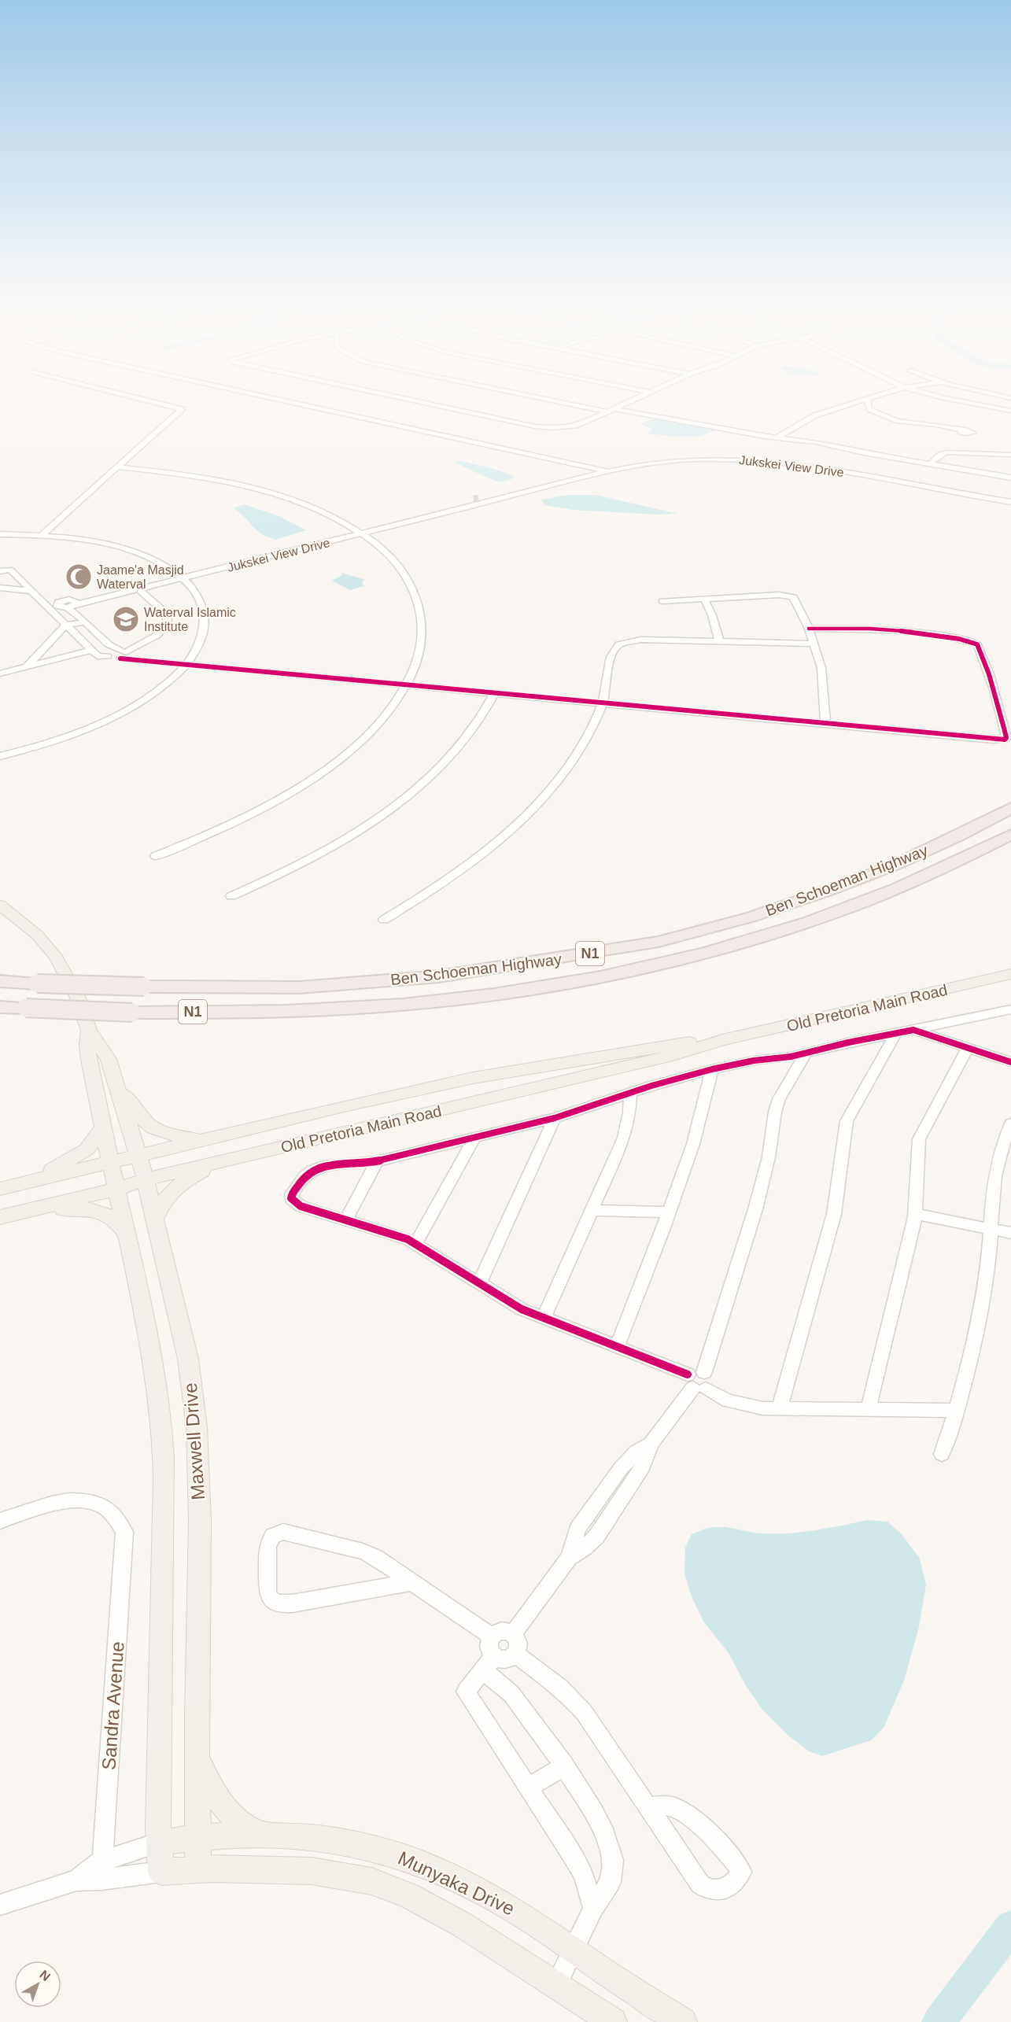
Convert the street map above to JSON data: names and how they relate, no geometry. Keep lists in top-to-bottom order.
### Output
{
  "streets": {
    "highway": ["Ben Schoeman Highway", "N1"],
    "main road": ["Old Pretoria Main Road", "Maxwell Drive", "Munyaka Drive"],
    "street": ["Jukskei View Drive", "Sandra Avenue"]
  },
  "crossings": [
    ["Old Pretoria Main Road", "Maxwell Drive"],
    ["Maxwell Drive", "Munyaka Drive"]
  ],
  "places": {
    "mosque": ["Jaame'a Masjid Waterval"],
    "school or university": ["Waterval Islamic Institute"]
  },
  "north": "top right"
}
